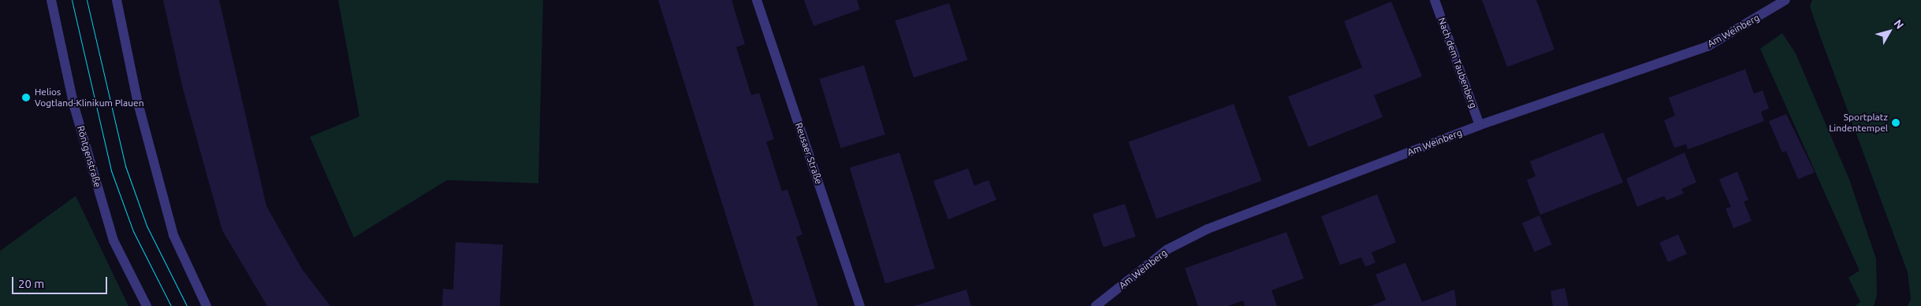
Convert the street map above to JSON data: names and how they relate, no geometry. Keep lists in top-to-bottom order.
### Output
{
  "streets": {
    "street": [
      "Am Weinberg",
      "Nach dem Taubenberg",
      "Reusaer Straße",
      "Röntgenstraße"
    ]
  },
  "crossings": [
    ["Am Weinberg", "Nach dem Taubenberg"]
  ],
  "places": ["Helios Vogtland-Klinikum Plauen", "Sportplatz Lindentempel"],
  "scale_bar": "20 m",
  "north": "top right"
}
